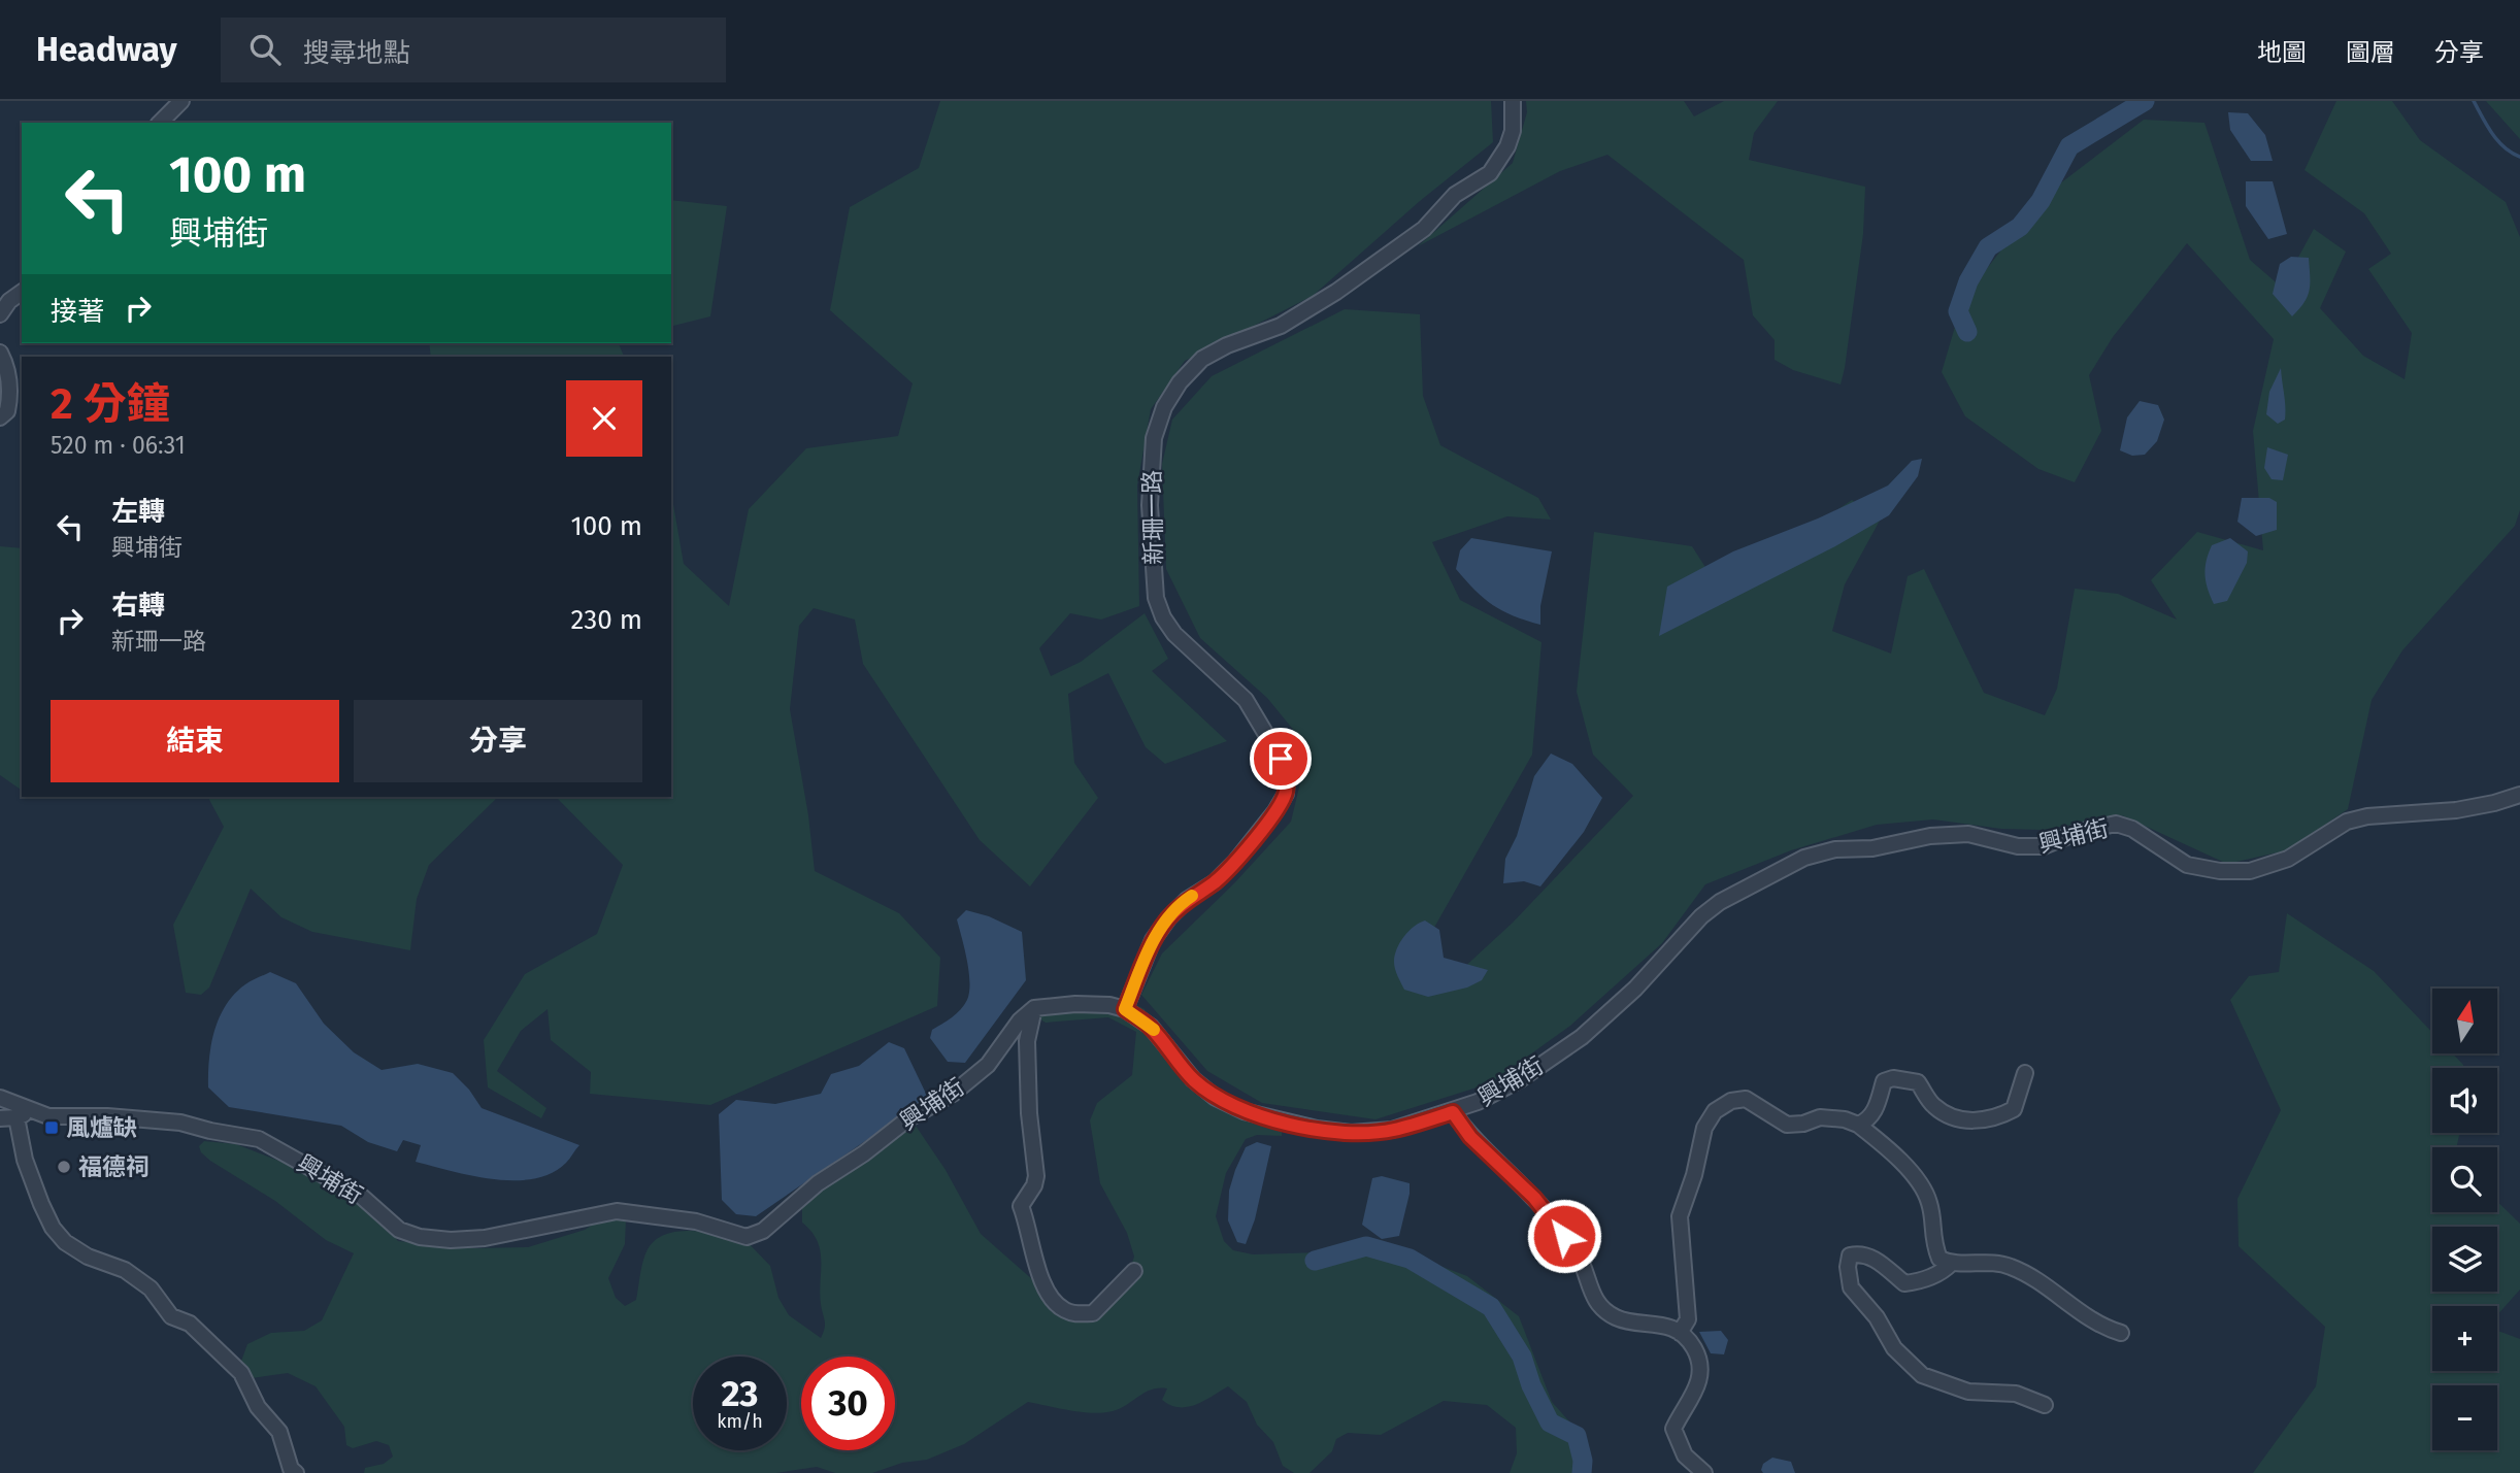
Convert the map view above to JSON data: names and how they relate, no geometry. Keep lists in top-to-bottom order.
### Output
{
  "streets": {
    "street": ["新珊一路", "興埔街"]
  },
  "crossings": [
    ["新珊一路", "興埔街"]
  ],
  "places": {
    "transit": ["風爐缺"],
    "other": ["福德祠"]
  },
  "north": "top",
  "page": {
    "header": "Headway",
    "search": "搜尋地點",
    "nav": ["地圖", "圖層", "分享"],
    "turn": ["100 m", "興埔街"],
    "then": "接著",
    "heading": ["2 分鐘", "520 m · 06:31"],
    "list": [
      {
        "name": "左轉",
        "note": "興埔街",
        "value": "100 m"
      },
      {
        "name": "右轉",
        "note": "新珊一路",
        "value": "230 m"
      }
    ],
    "buttons": ["結束", "分享"],
    "map_buttons": ["+", "−"],
    "speed": "23 km/h",
    "limit": "30"
  }
}
